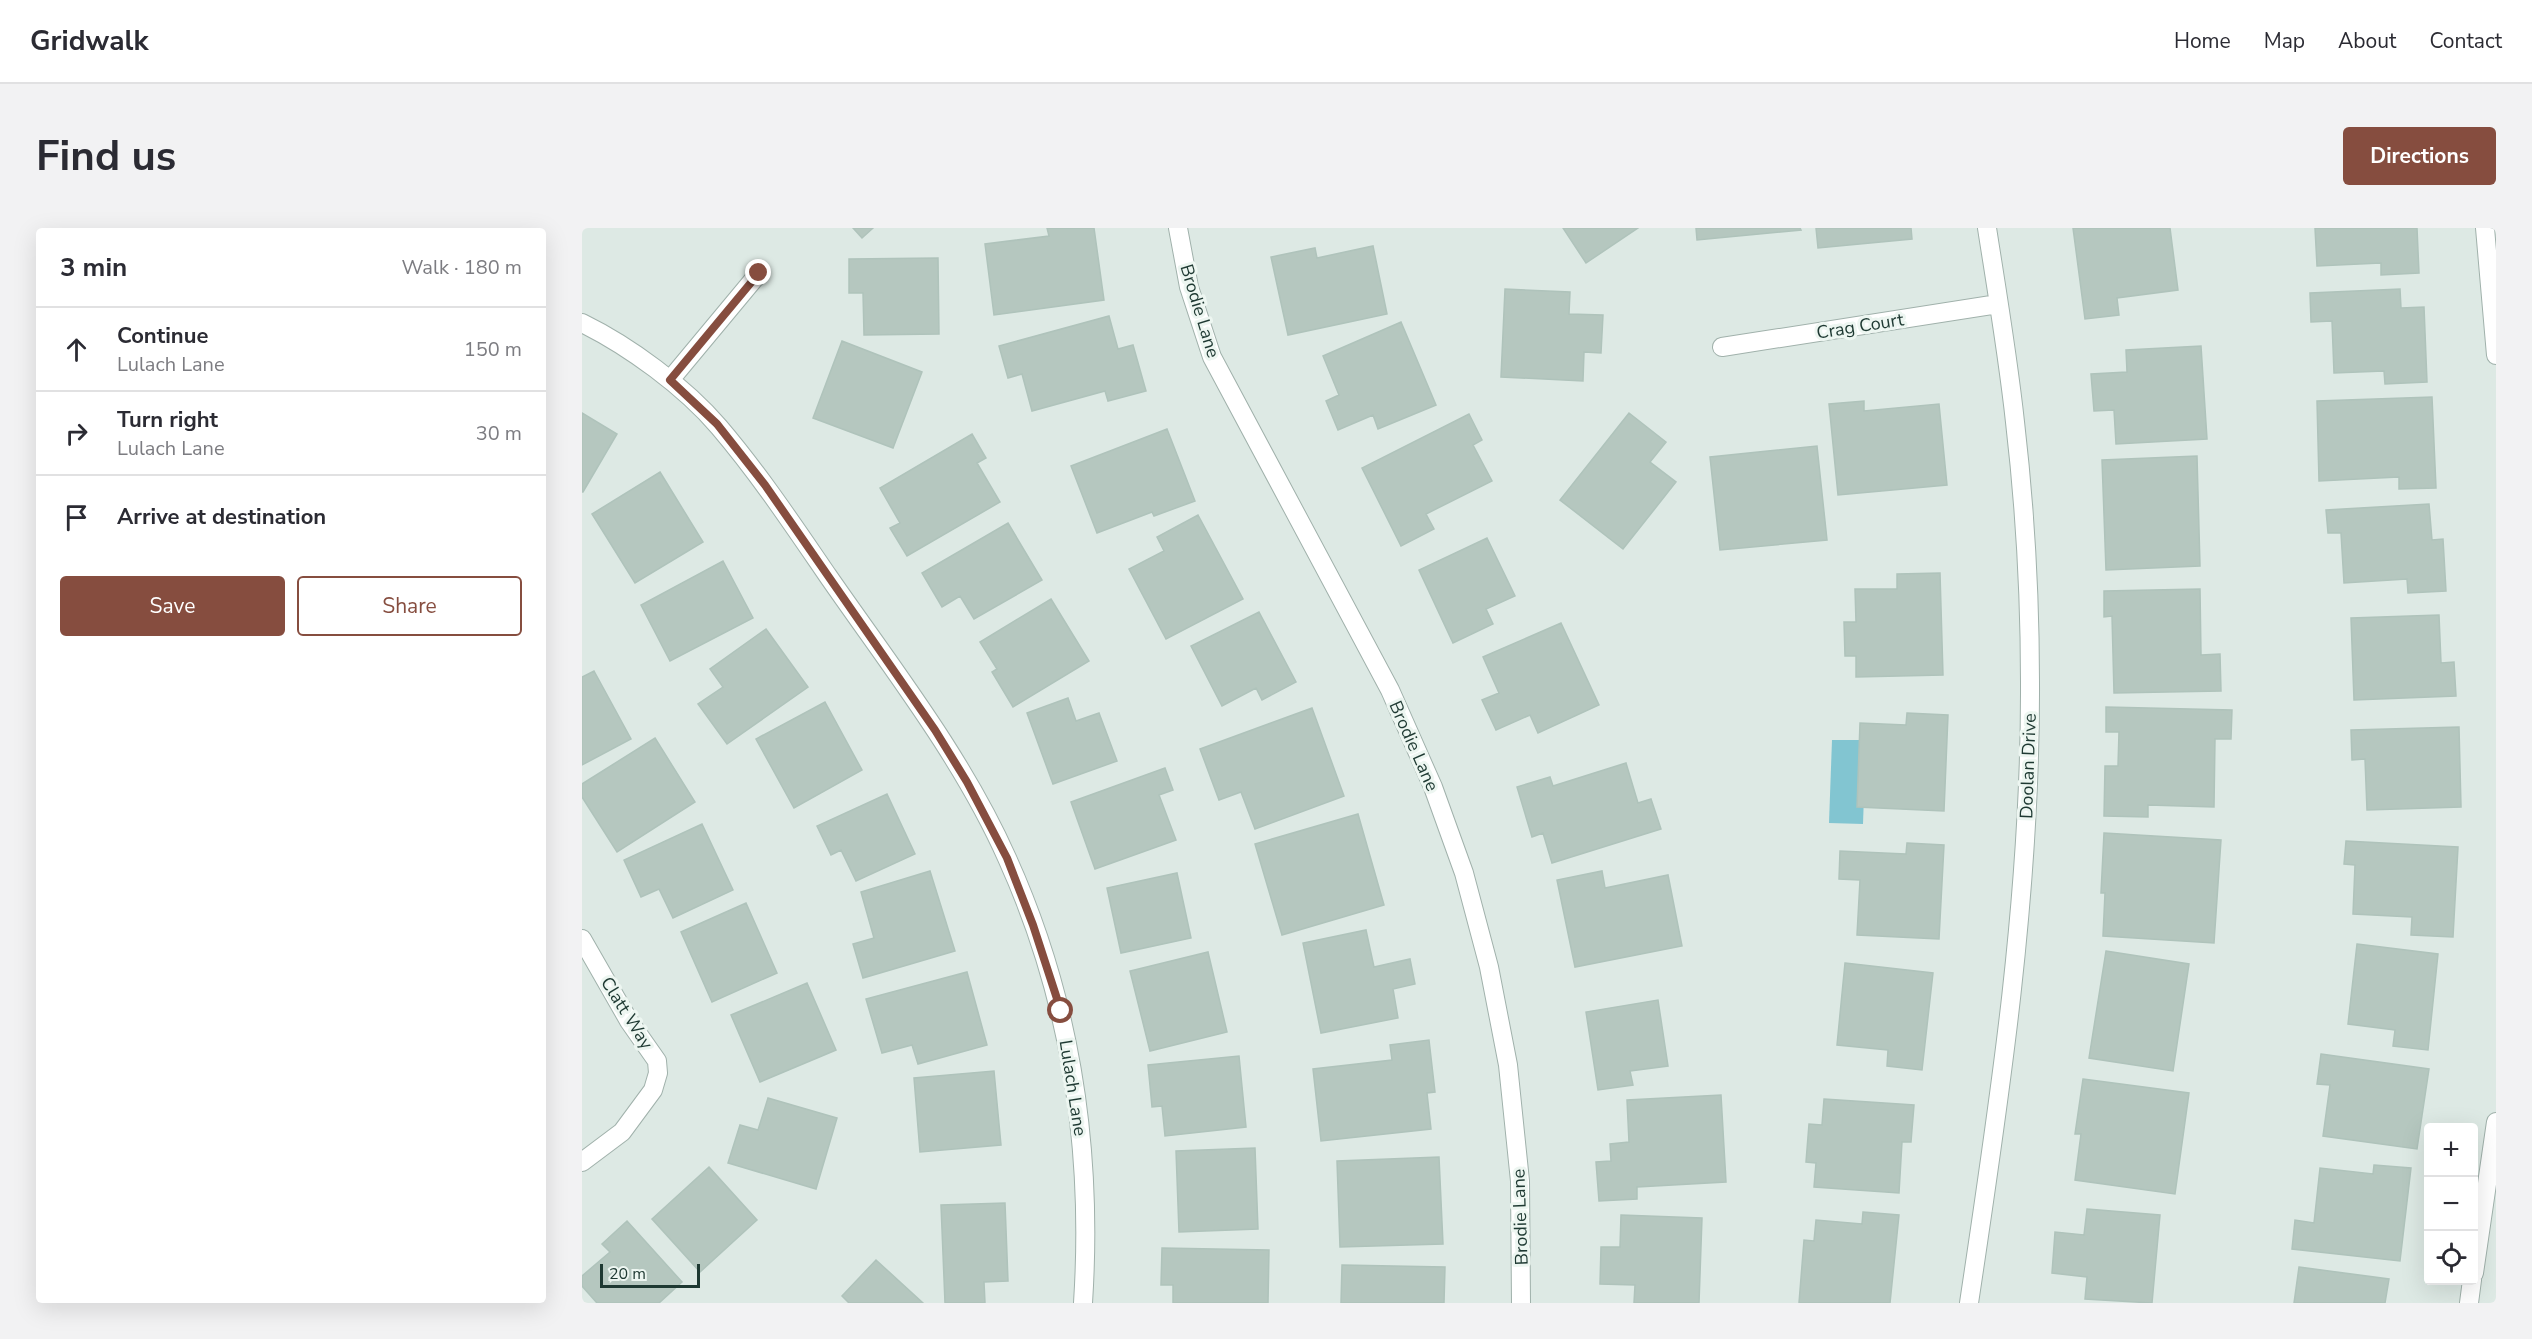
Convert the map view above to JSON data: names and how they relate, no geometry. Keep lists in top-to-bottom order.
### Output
{
  "streets": {
    "street": [
      "Brodie Lane",
      "Crag Court",
      "Doolan Drive",
      "Clatt Way",
      "Lulach Lane"
    ]
  },
  "crossings": [
    ["Crag Court", "Doolan Drive"]
  ],
  "scale_bar": "20 m",
  "page": {
    "header": "Gridwalk",
    "nav": [
      "Home",
      "Map",
      "About",
      "Contact"
    ],
    "buttons": [
      "Directions",
      ["Save", "Share"]
    ],
    "title": "Find us",
    "heading": ["3 min", "Walk · 180 m"],
    "list": [
      ["Continue", "Lulach Lane", "150 m"],
      ["Turn right", "Lulach Lane", "30 m"],
      "Arrive at destination"
    ],
    "map_buttons": ["+", "−"],
    "scale": "20 m"
  }
}
